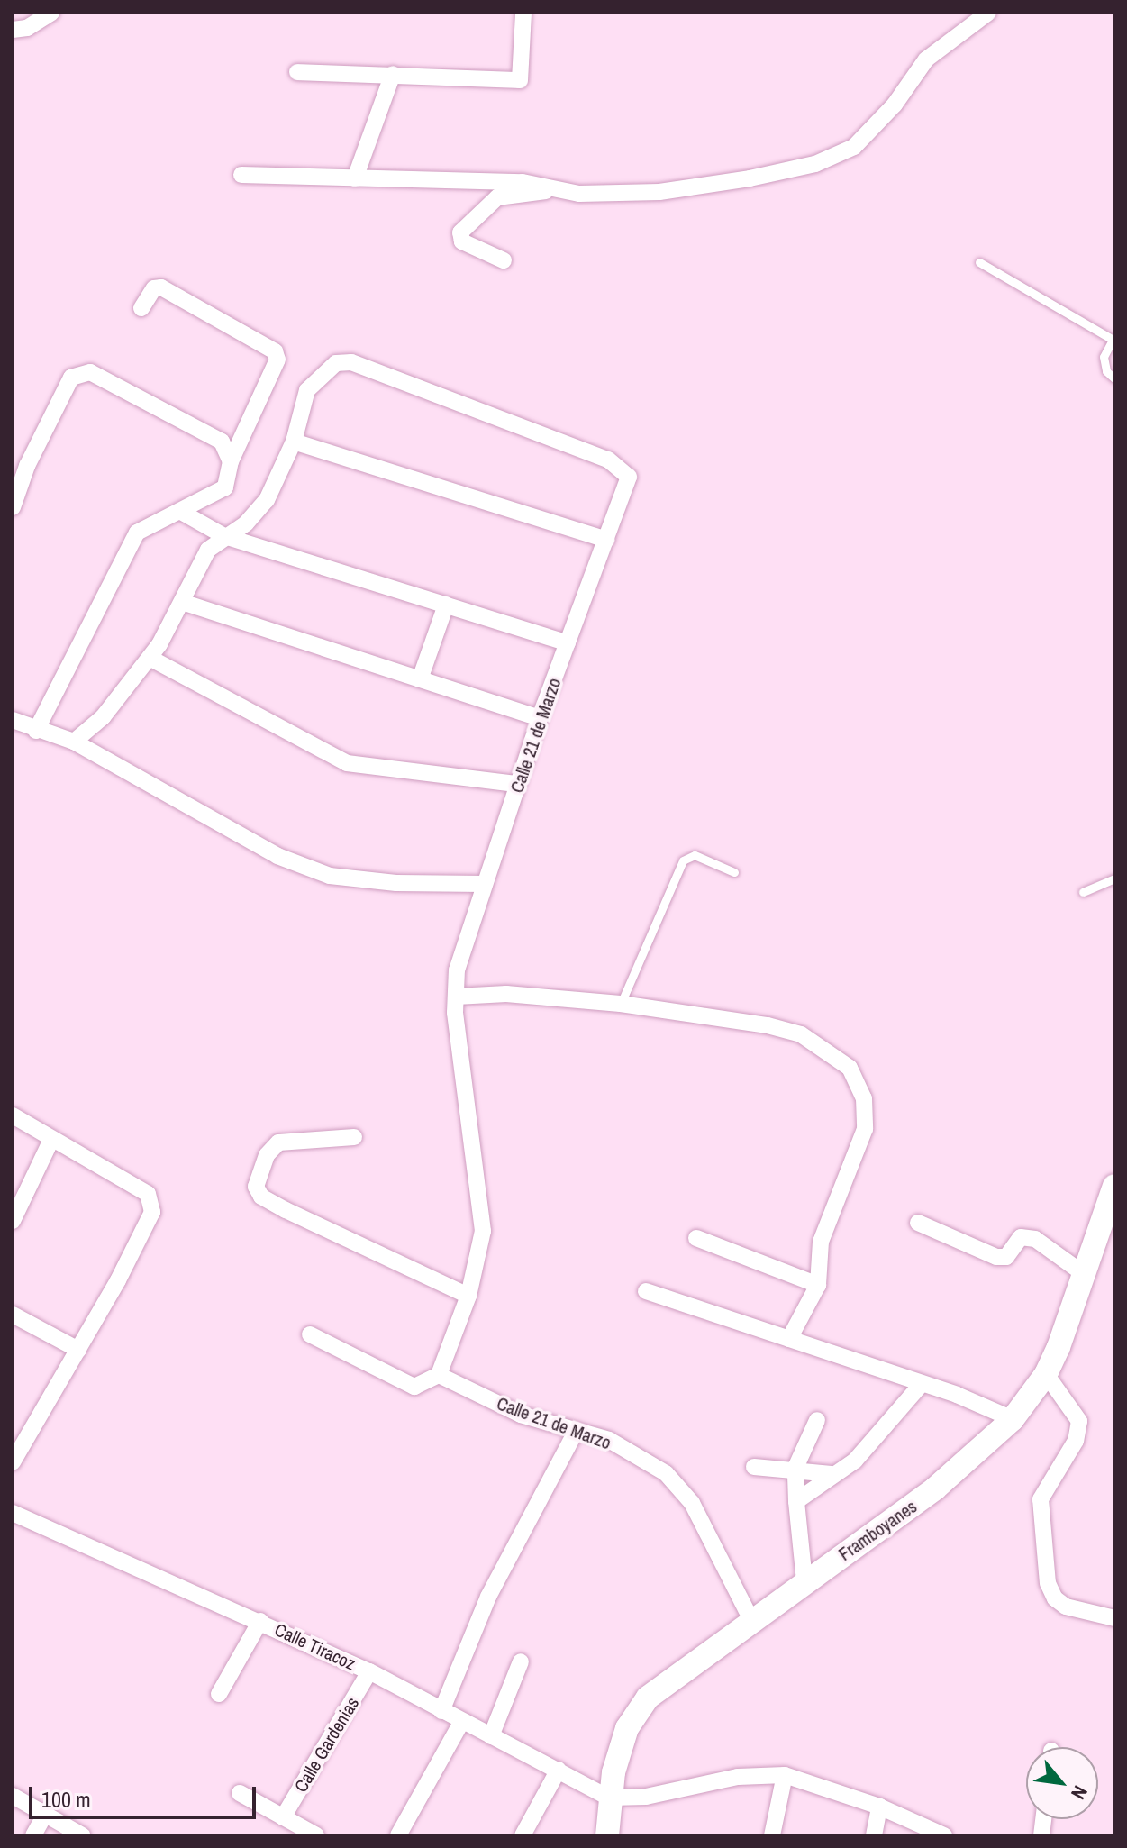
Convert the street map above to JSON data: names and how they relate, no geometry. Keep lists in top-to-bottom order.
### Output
{
  "streets": {
    "main road": ["Framboyanes"],
    "street": ["Calle 21 de Marzo", "Calle Tiracoz", "Calle Gardenias"]
  },
  "crossings": [
    ["Calle 21 de Marzo", "Framboyanes"],
    ["Framboyanes", "Calle Tiracoz"],
    ["Calle Tiracoz", "Calle Gardenias"]
  ],
  "scale_bar": "100 m",
  "north": "bottom right"
}
